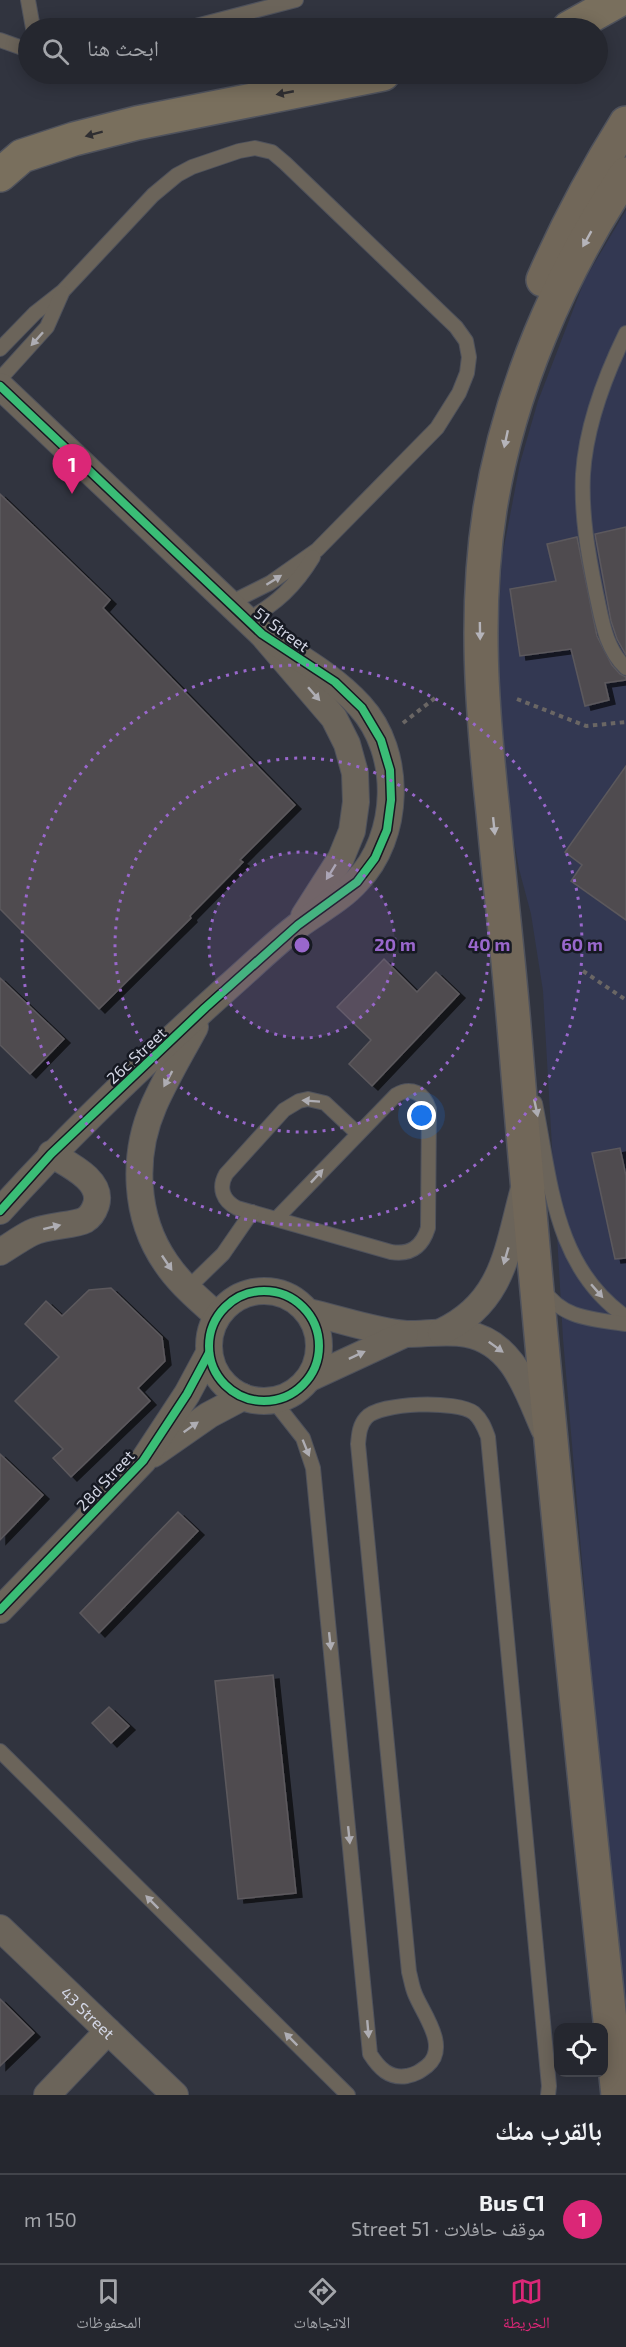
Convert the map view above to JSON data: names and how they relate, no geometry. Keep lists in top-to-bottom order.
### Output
{
  "streets": {
    "street": [
      "51 Street",
      "26c Street",
      "28d Street",
      "43 Street"
    ]
  },
  "crossings": [
    ["51 Street", "26c Street"]
  ],
  "page": {
    "search": "ابحث هنا",
    "pins": "1",
    "heading": "بالقرب منك",
    "list": [
      {
        "mark": "1",
        "name": "Bus C1",
        "note": "موقف حافلات · 51 Street",
        "value": "150 m"
      }
    ],
    "nav": ["الخريطة", "الاتجاهات", "المحفوظات"]
  },
  "rings": ["20 m", "40 m", "60 m"]
}
